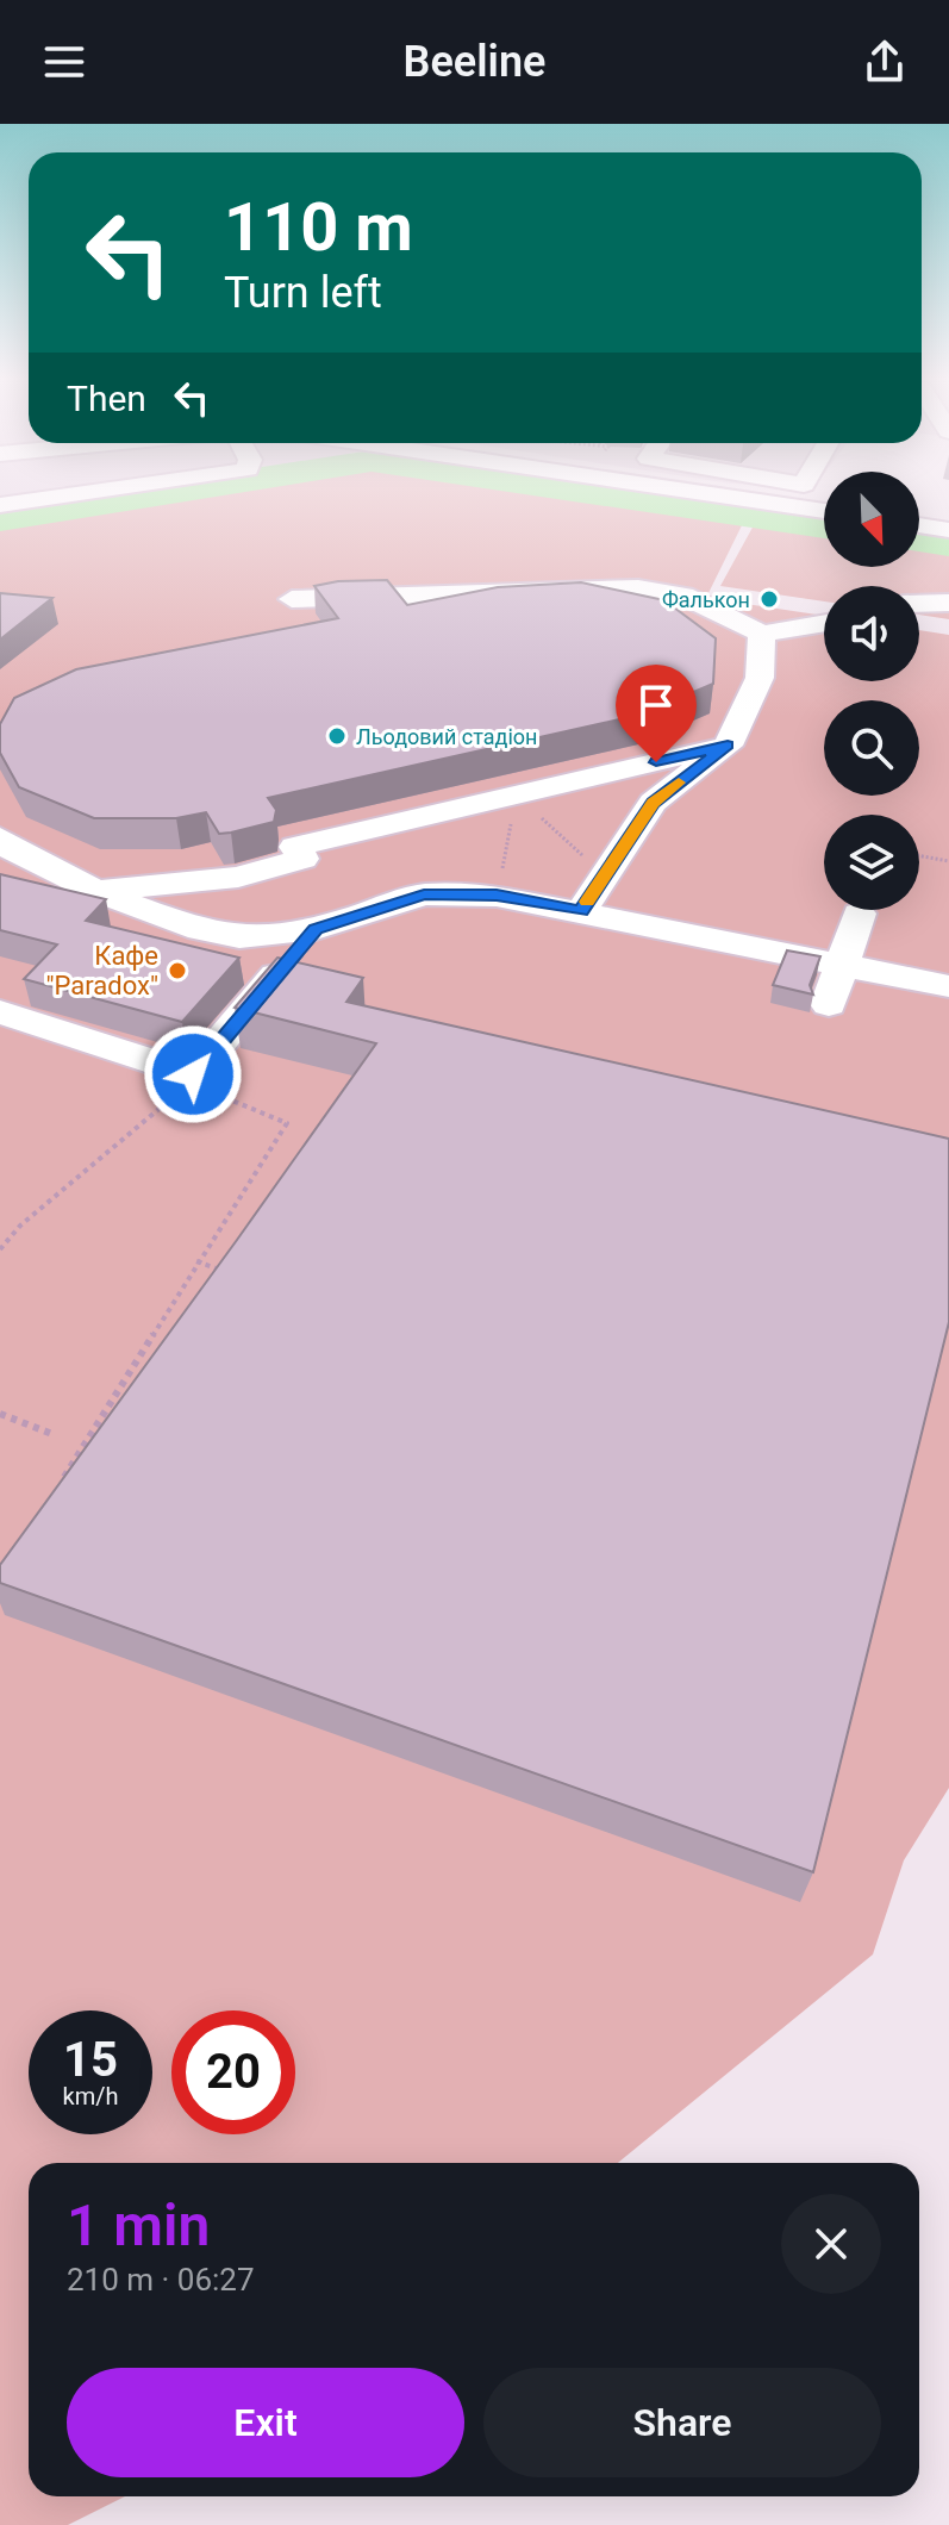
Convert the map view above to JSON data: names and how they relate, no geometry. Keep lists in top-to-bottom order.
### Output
{
  "places": ["Фалькон", "Льодовий стадіон", "Кафе \"Paradox\""],
  "north": "bottom right",
  "page": {
    "header": "Beeline",
    "turn": ["110 m", "Turn left"],
    "then": "Then",
    "speed": "15 km/h",
    "limit": "20",
    "heading": ["1 min", "210 m · 06:27"],
    "buttons": ["Exit", "Share"]
  }
}
